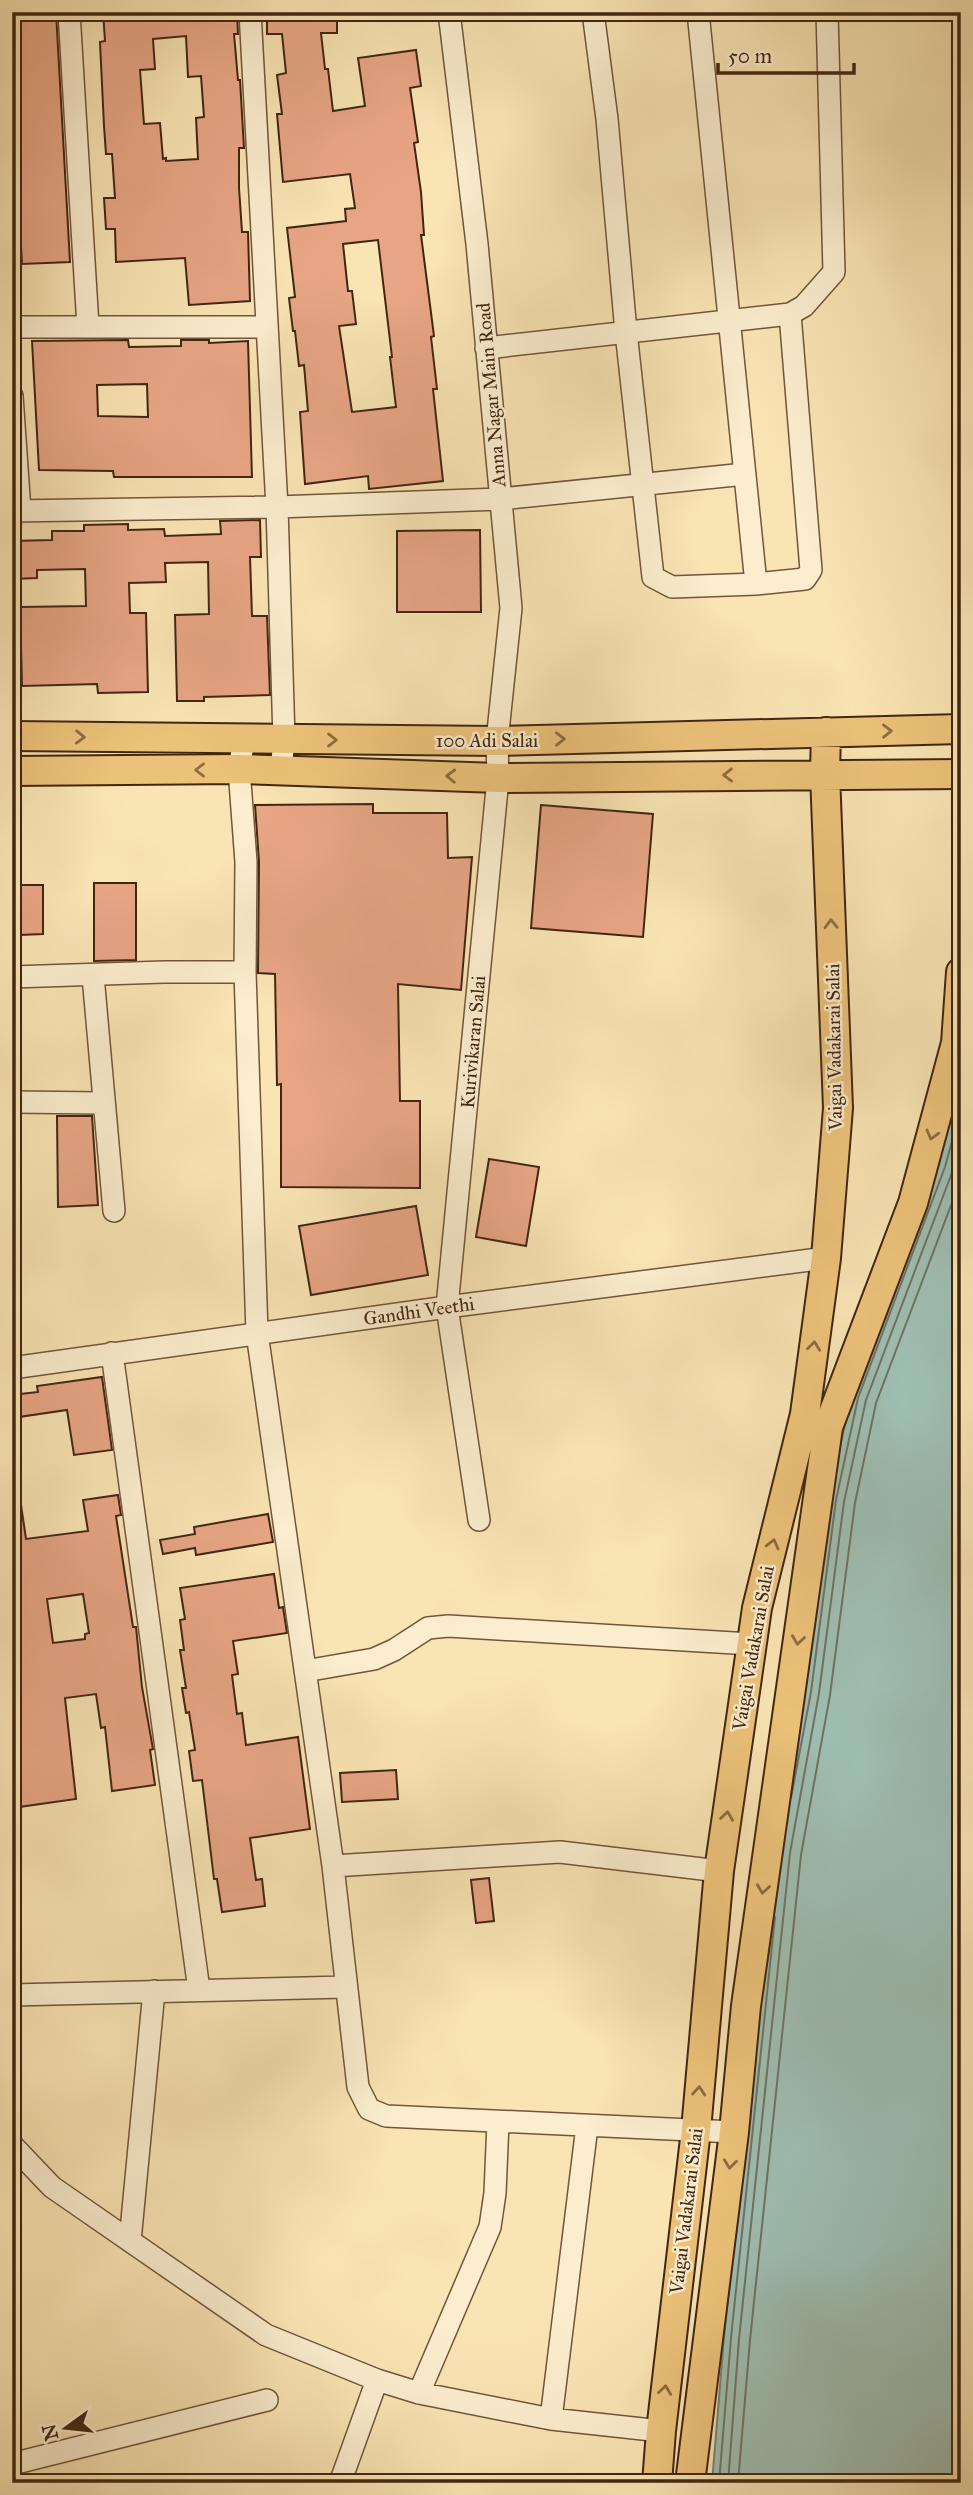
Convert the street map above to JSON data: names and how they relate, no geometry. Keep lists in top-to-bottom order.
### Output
{
  "streets": {
    "main road": ["100 Adi Salai", "Vaigai Vadakarai Salai"],
    "street": ["Anna Nagar Main Road", "Kurivikaran Salai", "Gandhi Veethi"]
  },
  "crossings": [
    ["Anna Nagar Main Road", "100 Adi Salai"],
    ["Anna Nagar Main Road", "Kurivikaran Salai"],
    ["100 Adi Salai", "Kurivikaran Salai"],
    ["100 Adi Salai", "Vaigai Vadakarai Salai"],
    ["Kurivikaran Salai", "Gandhi Veethi"],
    ["Vaigai Vadakarai Salai", "Gandhi Veethi"]
  ],
  "scale_bar": "50 m",
  "north": "left"
}
